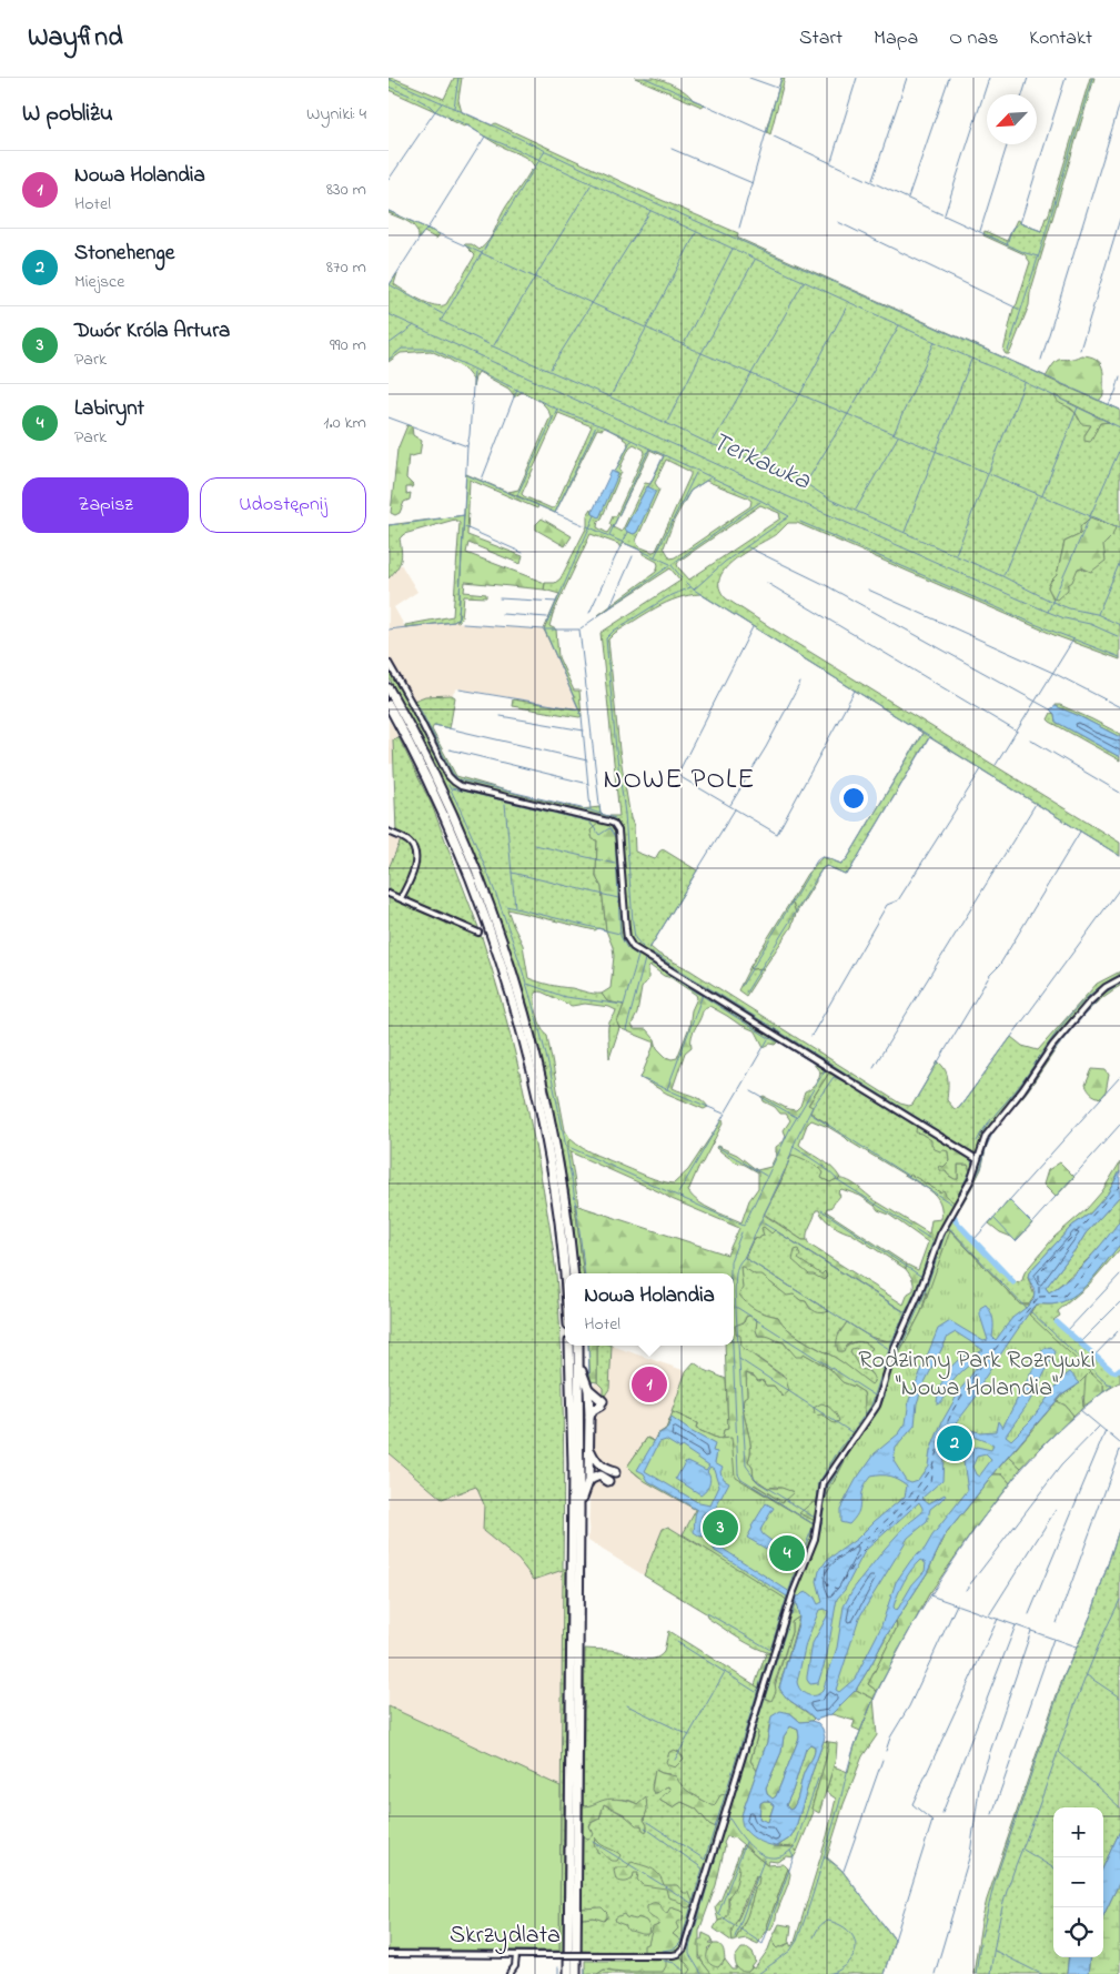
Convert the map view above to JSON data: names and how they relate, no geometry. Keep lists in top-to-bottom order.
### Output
{
  "streets": {
    "street": ["Skrzydlata"]
  },
  "districts": ["NOWE POLE"],
  "water": ["Terkawka"],
  "parks": ["Rodzinny Park Rozrywki \"Nowa Holandia\""],
  "north": "bottom left",
  "page": {
    "header": "Wayfind",
    "nav": [
      "Start",
      "Mapa",
      "O nas",
      "Kontakt"
    ],
    "heading": ["W pobliżu", "Wyniki: 4"],
    "list": [
      {
        "mark": "1",
        "name": "Nowa Holandia",
        "note": "Hotel",
        "value": "830 m"
      },
      {
        "mark": "2",
        "name": "Stonehenge",
        "note": "Miejsce",
        "value": "870 m"
      },
      {
        "mark": "3",
        "name": "Dwór Króla Artura",
        "note": "Park",
        "value": "990 m"
      },
      {
        "mark": "4",
        "name": "Labirynt",
        "note": "Park",
        "value": "1.0 km"
      }
    ],
    "buttons": ["Zapisz", "Udostępnij"],
    "popup": ["Nowa Holandia", "Hotel"],
    "pins": [
      "1",
      "2",
      "3",
      "4"
    ],
    "map_buttons": ["+", "−"]
  }
}
